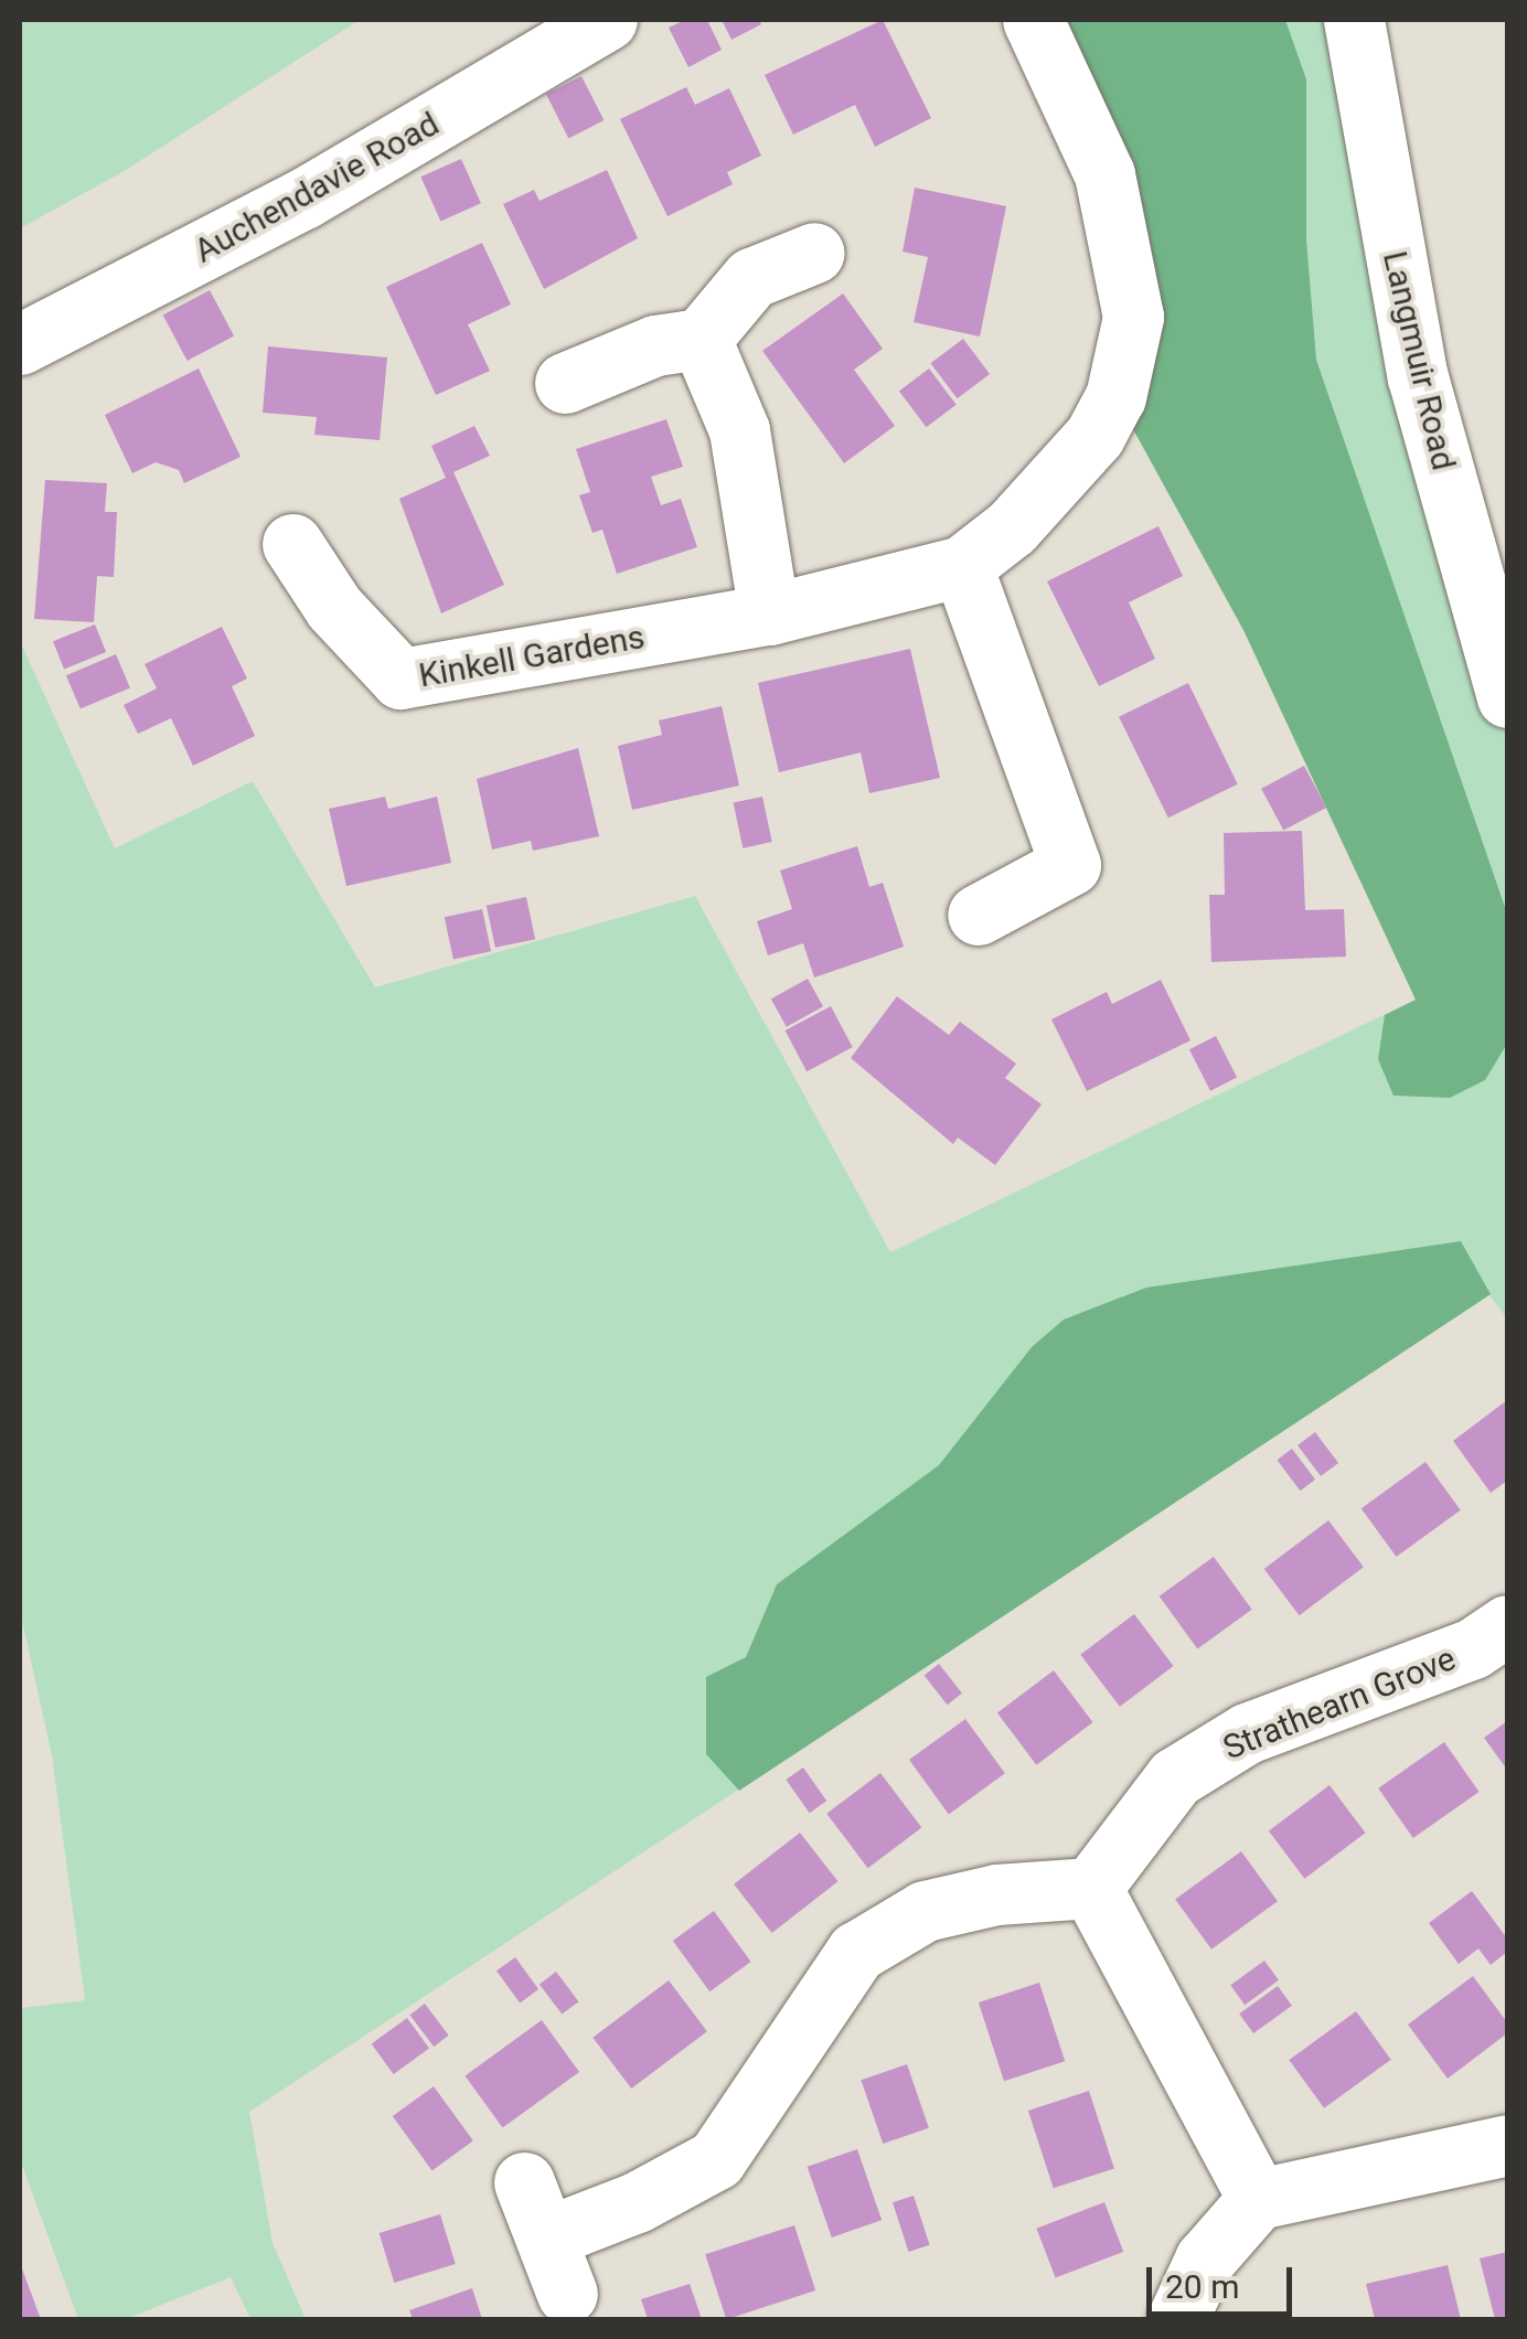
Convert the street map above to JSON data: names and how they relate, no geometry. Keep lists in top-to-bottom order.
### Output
{
  "streets": {
    "street": [
      "Auchendavie Road",
      "Langmuir Road",
      "Kinkell Gardens",
      "Strathearn Grove"
    ]
  },
  "scale_bar": "20 m"
}
